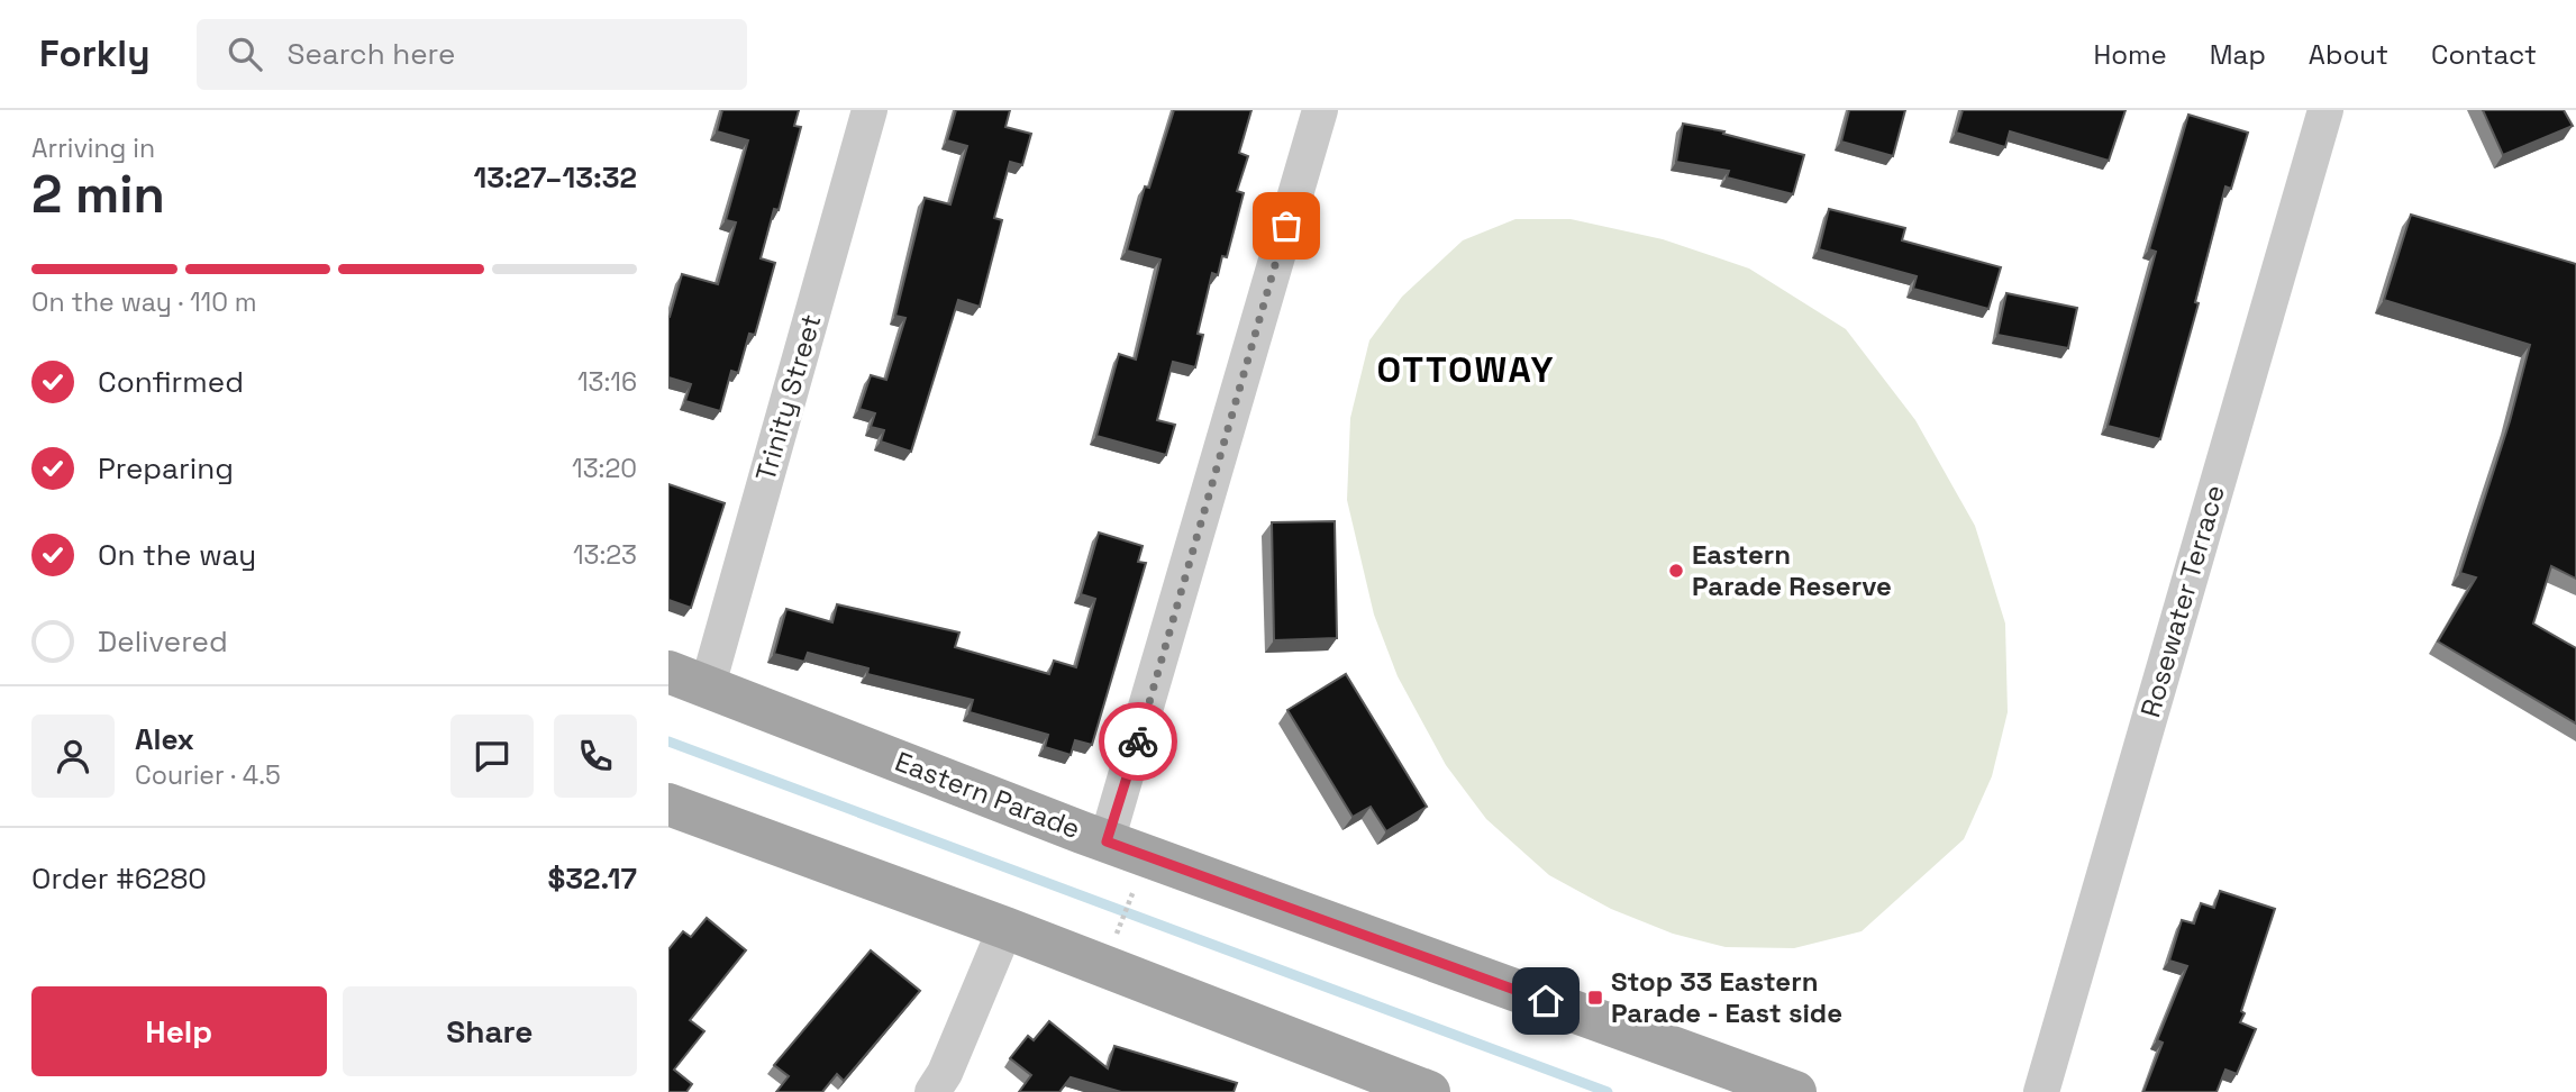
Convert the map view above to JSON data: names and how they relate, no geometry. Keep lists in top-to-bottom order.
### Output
{
  "streets": {
    "main road": ["Eastern Parade"],
    "street": ["Trinity Street", "Rosewater Terrace"]
  },
  "crossings": [
    ["Trinity Street", "Eastern Parade"]
  ],
  "districts": ["OTTOWAY"],
  "places": {
    "other": ["Eastern Parade Reserve"],
    "transit": ["Stop 33 Eastern Parade - East side"]
  },
  "page": {
    "header": "Forkly",
    "search": "Search here",
    "nav": [
      "Home",
      "Map",
      "About",
      "Contact"
    ],
    "heading": ["2 min", "Arriving in", "13:27–13:32"],
    "panel": [
      "Alex",
      "Courier · 4.5",
      "Order #6280",
      "$32.17"
    ],
    "bar": "On the way · 110 m",
    "list": [
      ["Confirmed", "13:16"],
      ["Preparing", "13:20"],
      ["On the way", "13:23"],
      "Delivered"
    ],
    "buttons": ["Help", "Share"]
  }
}
